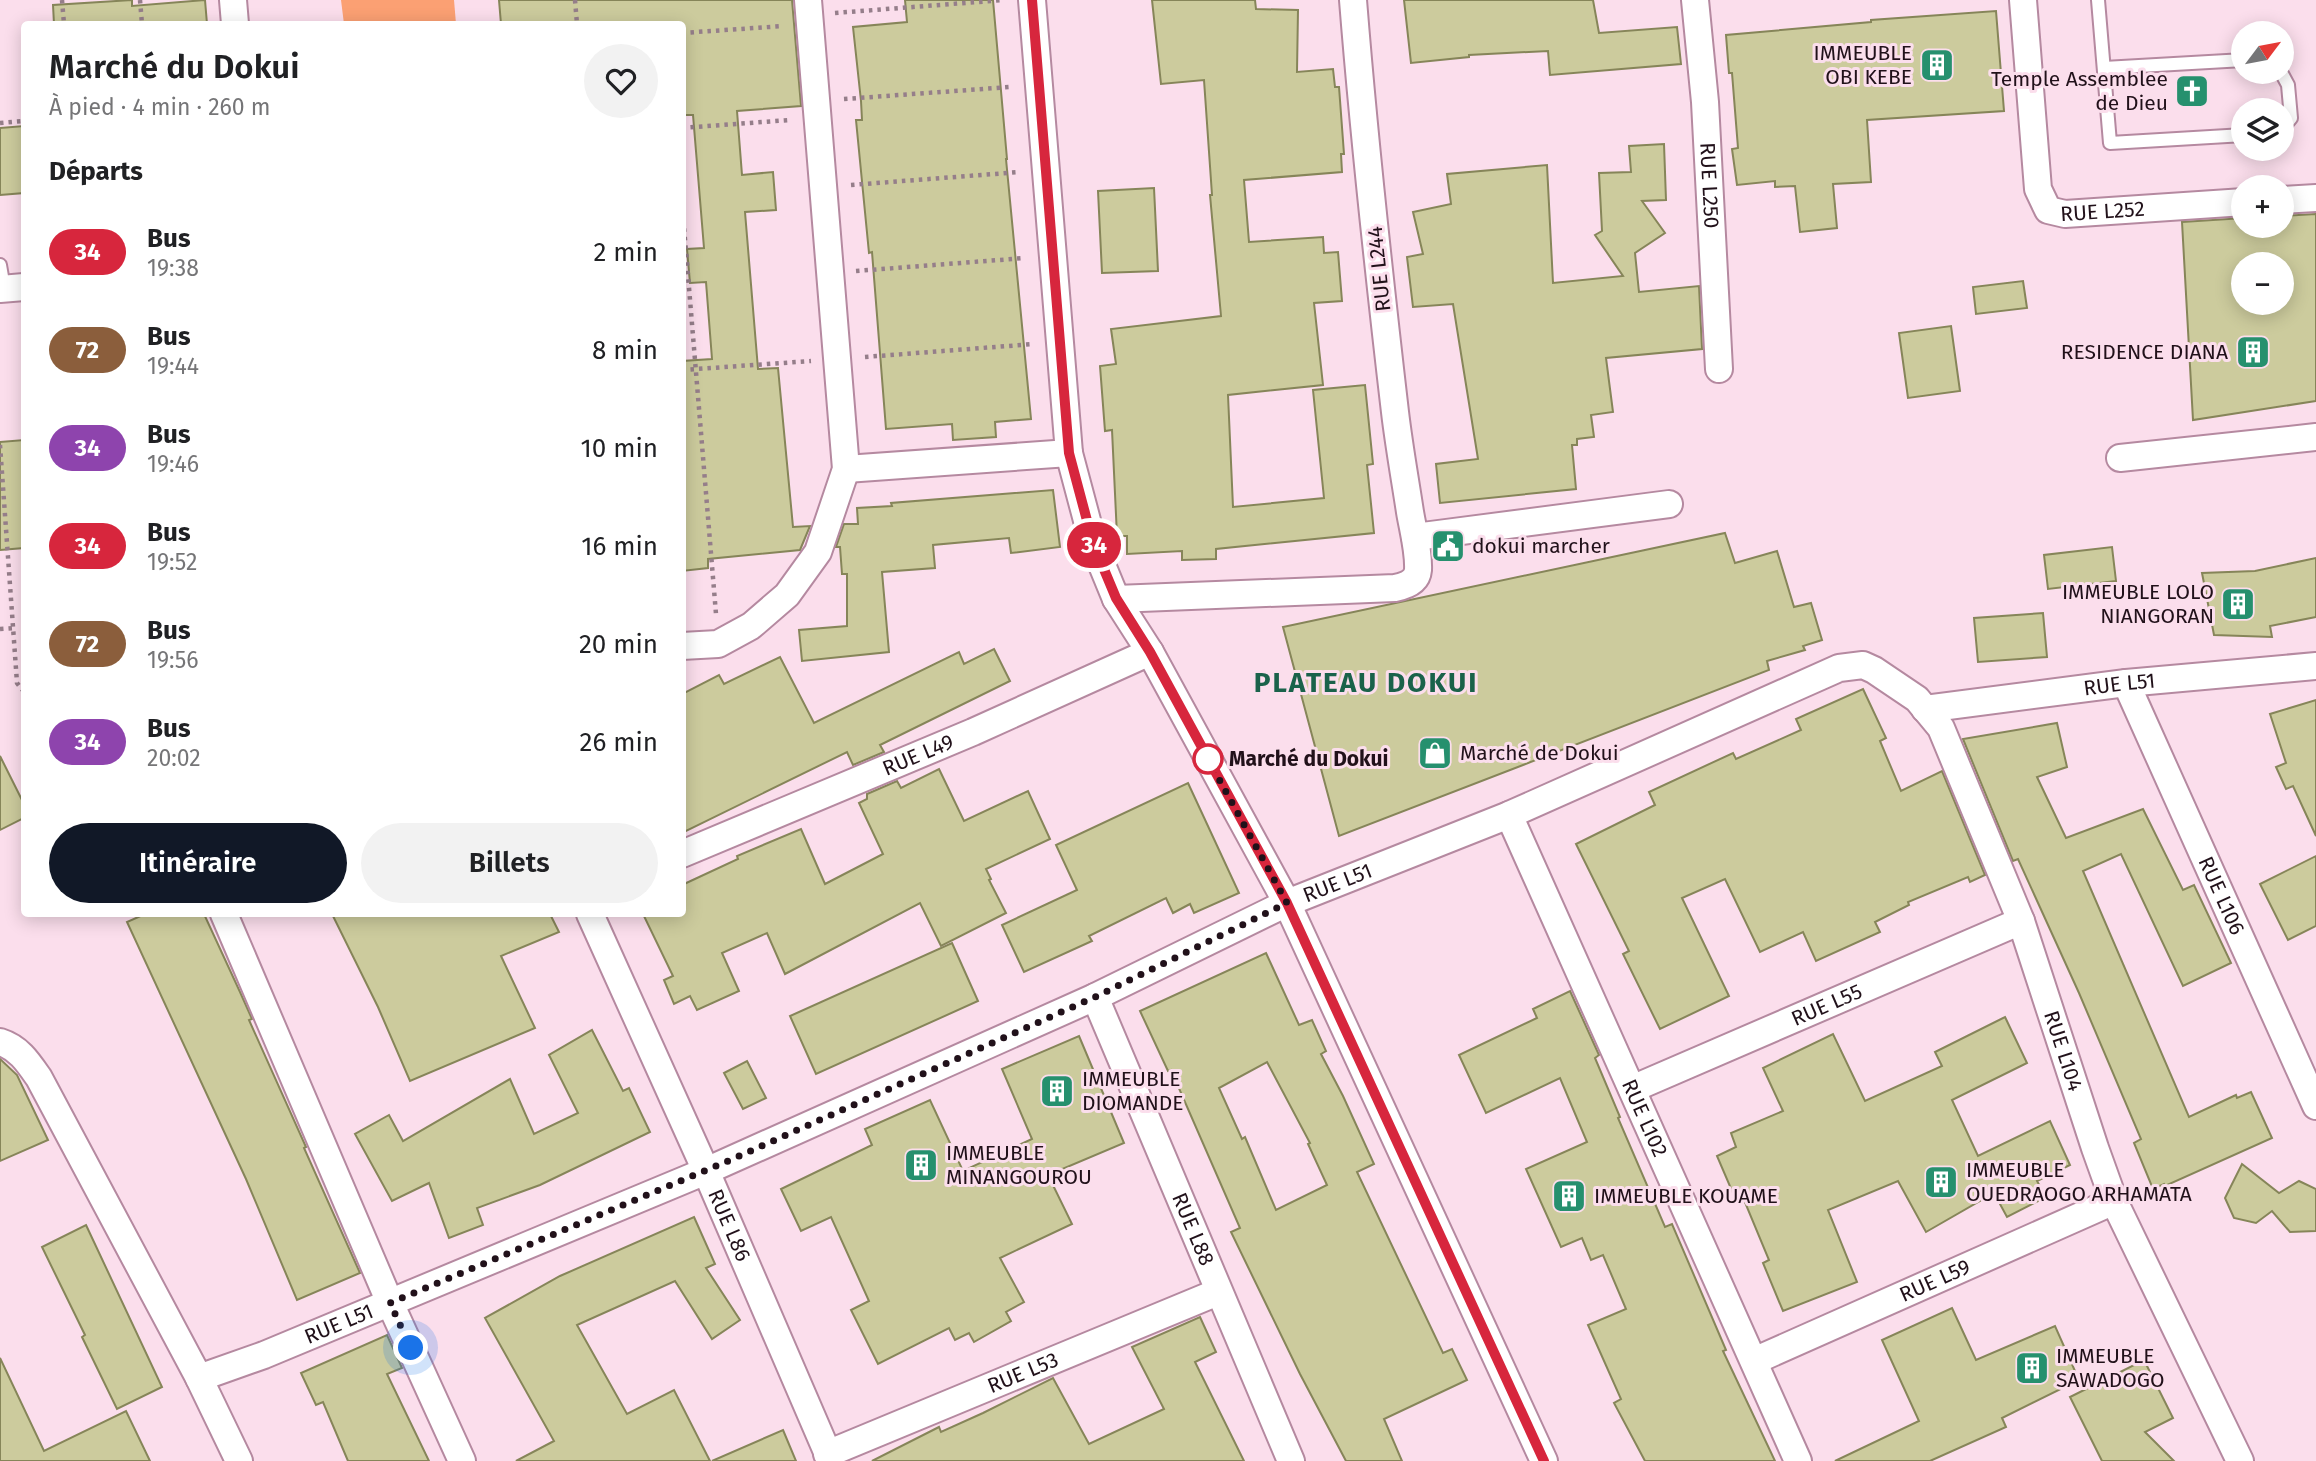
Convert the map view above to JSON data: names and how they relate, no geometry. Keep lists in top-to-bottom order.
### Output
{
  "streets": {
    "street": [
      "RUE L250",
      "RUE L252",
      "RUE L244",
      "RUE L51",
      "RUE L49",
      "RUE L106",
      "RUE L55",
      "RUE L104",
      "RUE L102",
      "RUE L86",
      "RUE L88",
      "RUE L59",
      "RUE L53"
    ]
  },
  "crossings": [
    ["RUE L51", "RUE L106"],
    ["RUE L51", "RUE L104"],
    ["RUE L51", "RUE L102"],
    ["RUE L51", "RUE L86"],
    ["RUE L51", "RUE L88"],
    ["RUE L55", "RUE L104"],
    ["RUE L55", "RUE L102"],
    ["RUE L104", "RUE L59"],
    ["RUE L102", "RUE L59"],
    ["RUE L86", "RUE L53"],
    ["RUE L88", "RUE L53"]
  ],
  "districts": ["PLATEAU DOKUI"],
  "places": {
    "building": [
      "IMMEUBLE OBI KEBE",
      "RESIDENCE DIANA",
      "IMMEUBLE LOLO NIANGORAN",
      "IMMEUBLE DIOMANDE",
      "IMMEUBLE MINANGOUROU",
      "IMMEUBLE OUEDRAOGO ARHAMATA",
      "IMMEUBLE KOUAME",
      "IMMEUBLE SAWADOGO"
    ],
    "church": ["Temple Assemblee de Dieu"],
    "public building": ["dokui marcher"],
    "shop": ["Marché de Dokui"],
    "other": ["Marché du Dokui"]
  },
  "lines": ["bus line 34"],
  "north": "top right",
  "page": {
    "on_map": "34",
    "map_buttons": ["+", "−"],
    "heading": [
      ["Marché du Dokui", "À pied · 4 min · 260 m"],
      "Départs"
    ],
    "list": [
      {
        "mark": "34",
        "name": "Bus",
        "note": "19:38",
        "value": "2 min"
      },
      {
        "mark": "72",
        "name": "Bus",
        "note": "19:44",
        "value": "8 min"
      },
      {
        "mark": "34",
        "name": "Bus",
        "note": "19:46",
        "value": "10 min"
      },
      {
        "mark": "34",
        "name": "Bus",
        "note": "19:52",
        "value": "16 min"
      },
      {
        "mark": "72",
        "name": "Bus",
        "note": "19:56",
        "value": "20 min"
      },
      {
        "mark": "34",
        "name": "Bus",
        "note": "20:02",
        "value": "26 min"
      }
    ],
    "buttons": ["Itinéraire", "Billets"]
  }
}
